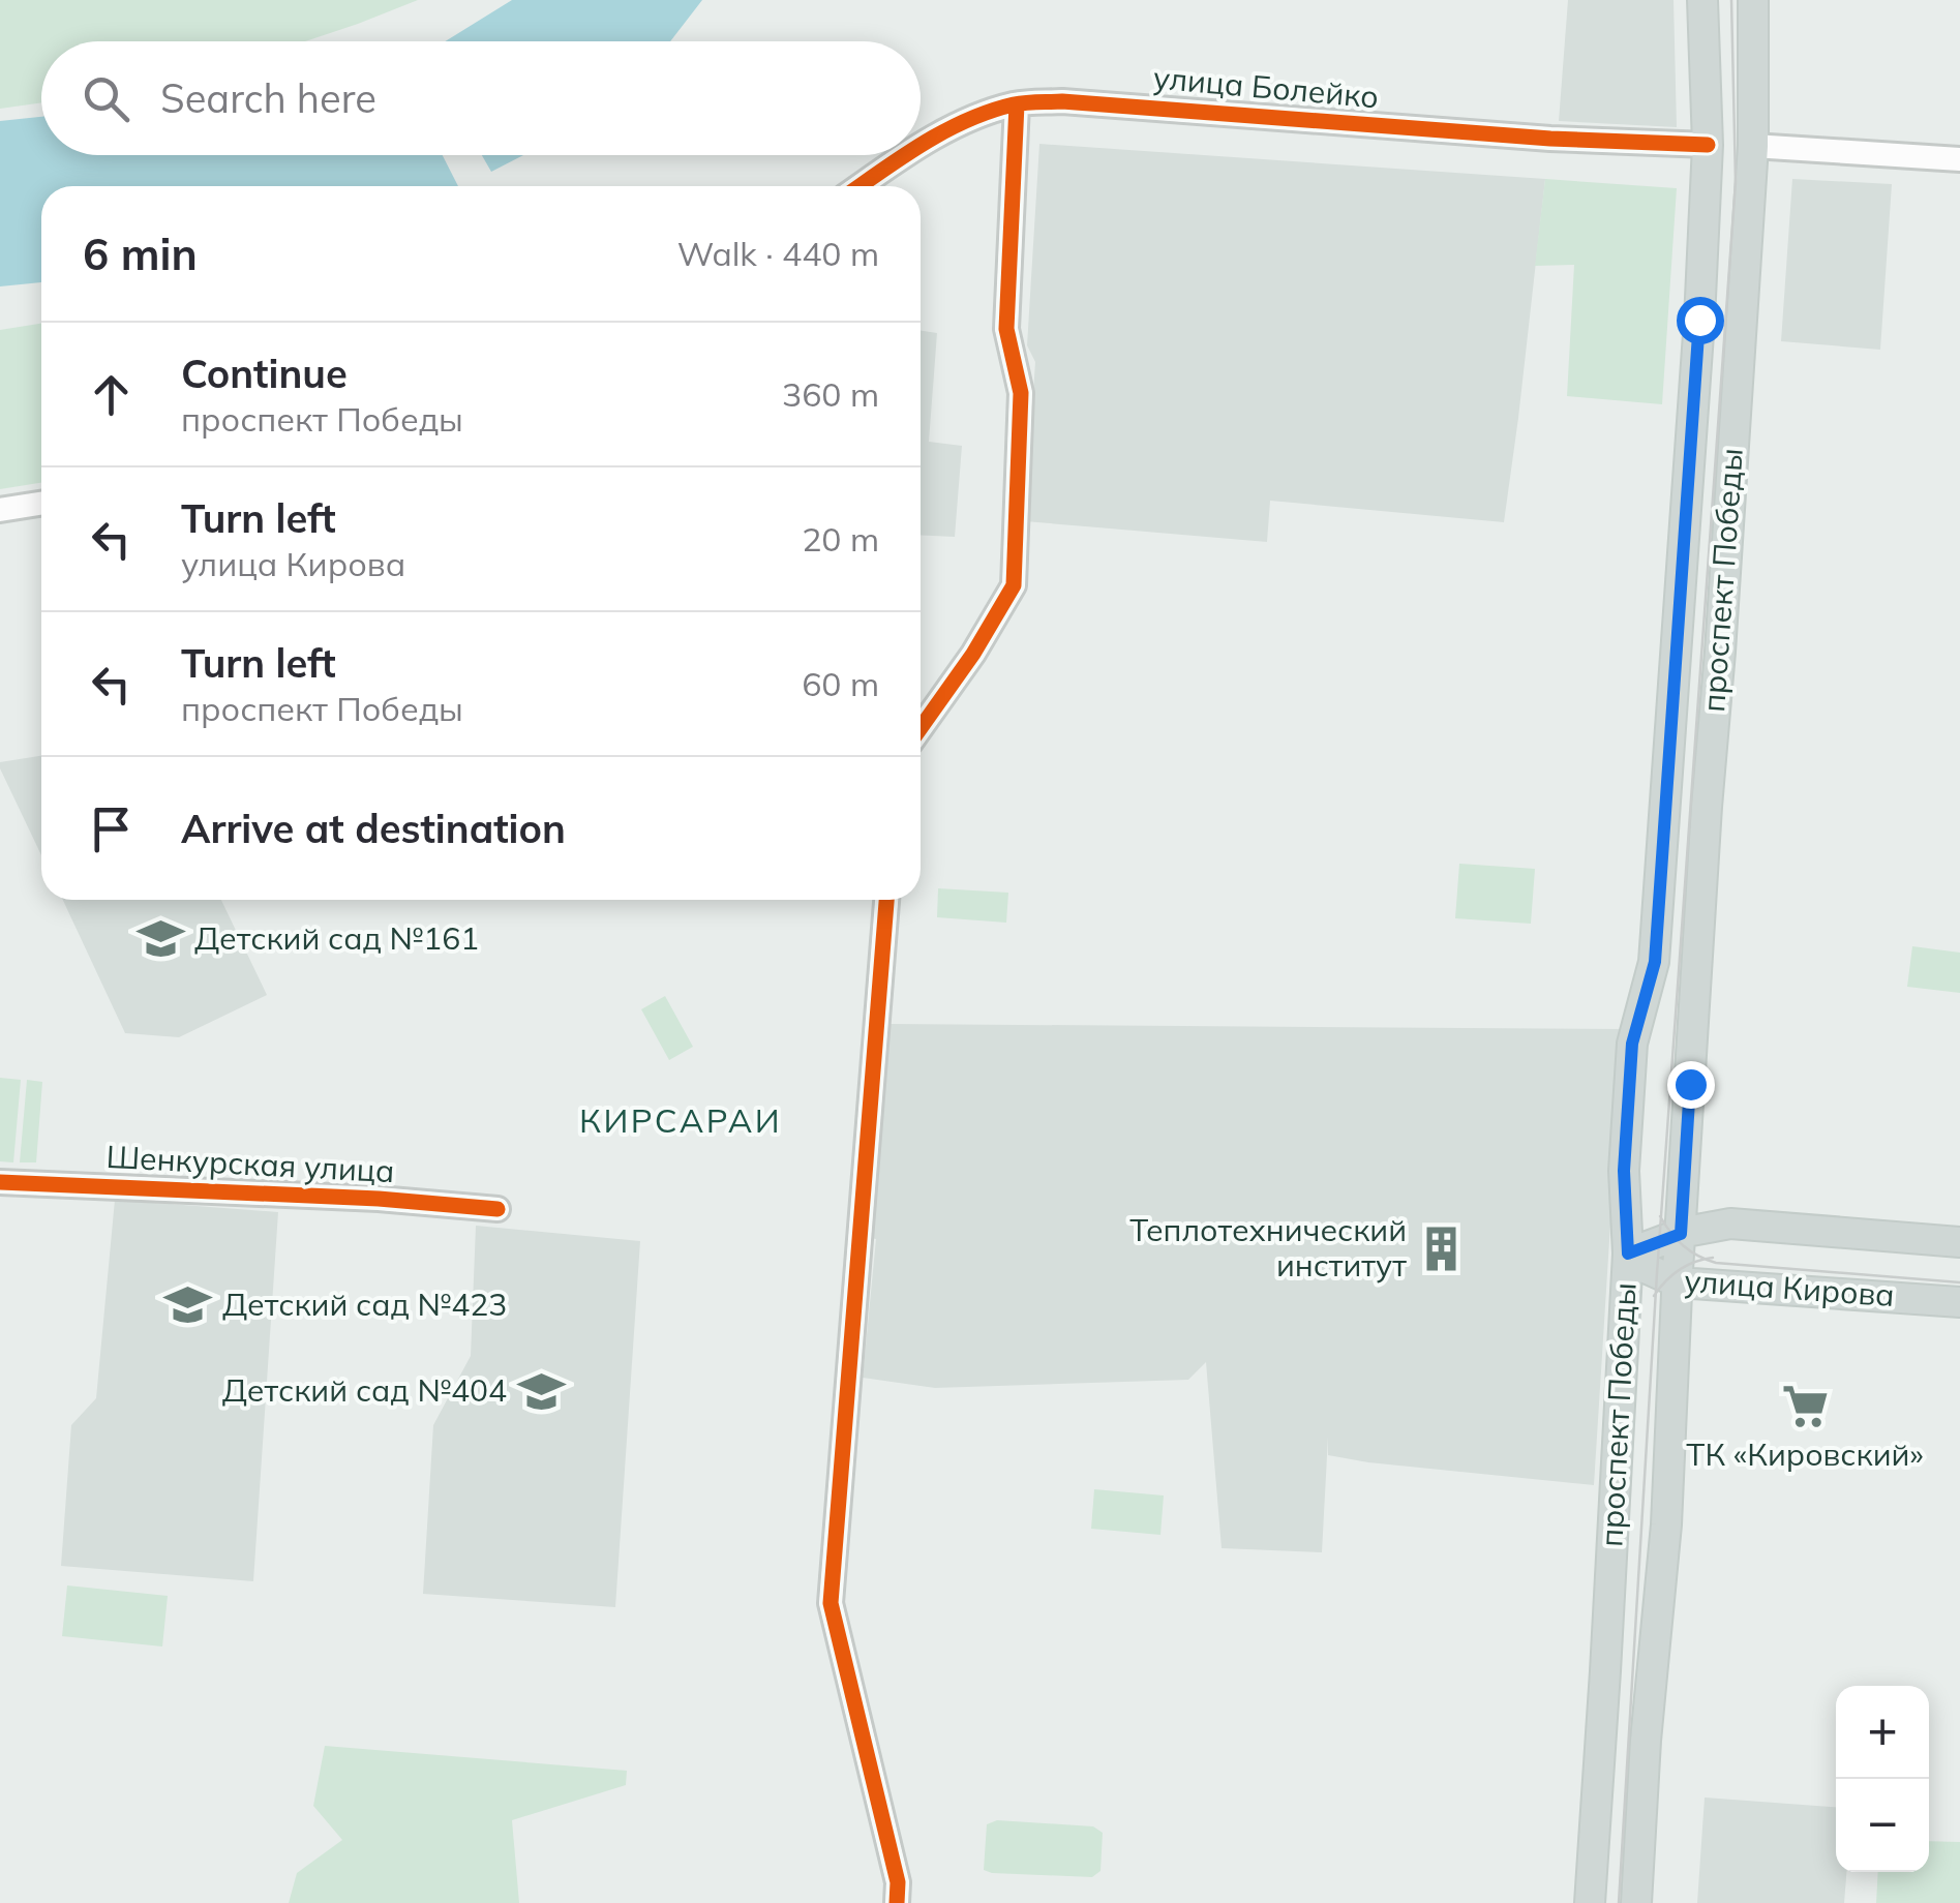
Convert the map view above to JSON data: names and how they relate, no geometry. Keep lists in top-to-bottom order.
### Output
{
  "streets": {
    "main road": ["улица Болейко", "проспект Победы", "улица Кирова"],
    "street": ["Шенкурская улица"]
  },
  "crossings": [
    ["улица Болейко", "проспект Победы"],
    ["проспект Победы", "улица Кирова"]
  ],
  "districts": ["КИРСАРАИ"],
  "places": {
    "school or university": ["Детский сад №161", "Детский сад №423", "Детский сад №404"],
    "building": ["Теплотехнический институт"],
    "supermarket": ["ТК «Кировский»"]
  },
  "page": {
    "search": "Search here",
    "heading": ["6 min", "Walk · 440 m"],
    "list": [
      ["Continue", "проспект Победы", "360 m"],
      ["Turn left", "улица Кирова", "20 m"],
      ["Turn left", "проспект Победы", "60 m"],
      "Arrive at destination"
    ],
    "map_buttons": ["+", "−"]
  }
}
